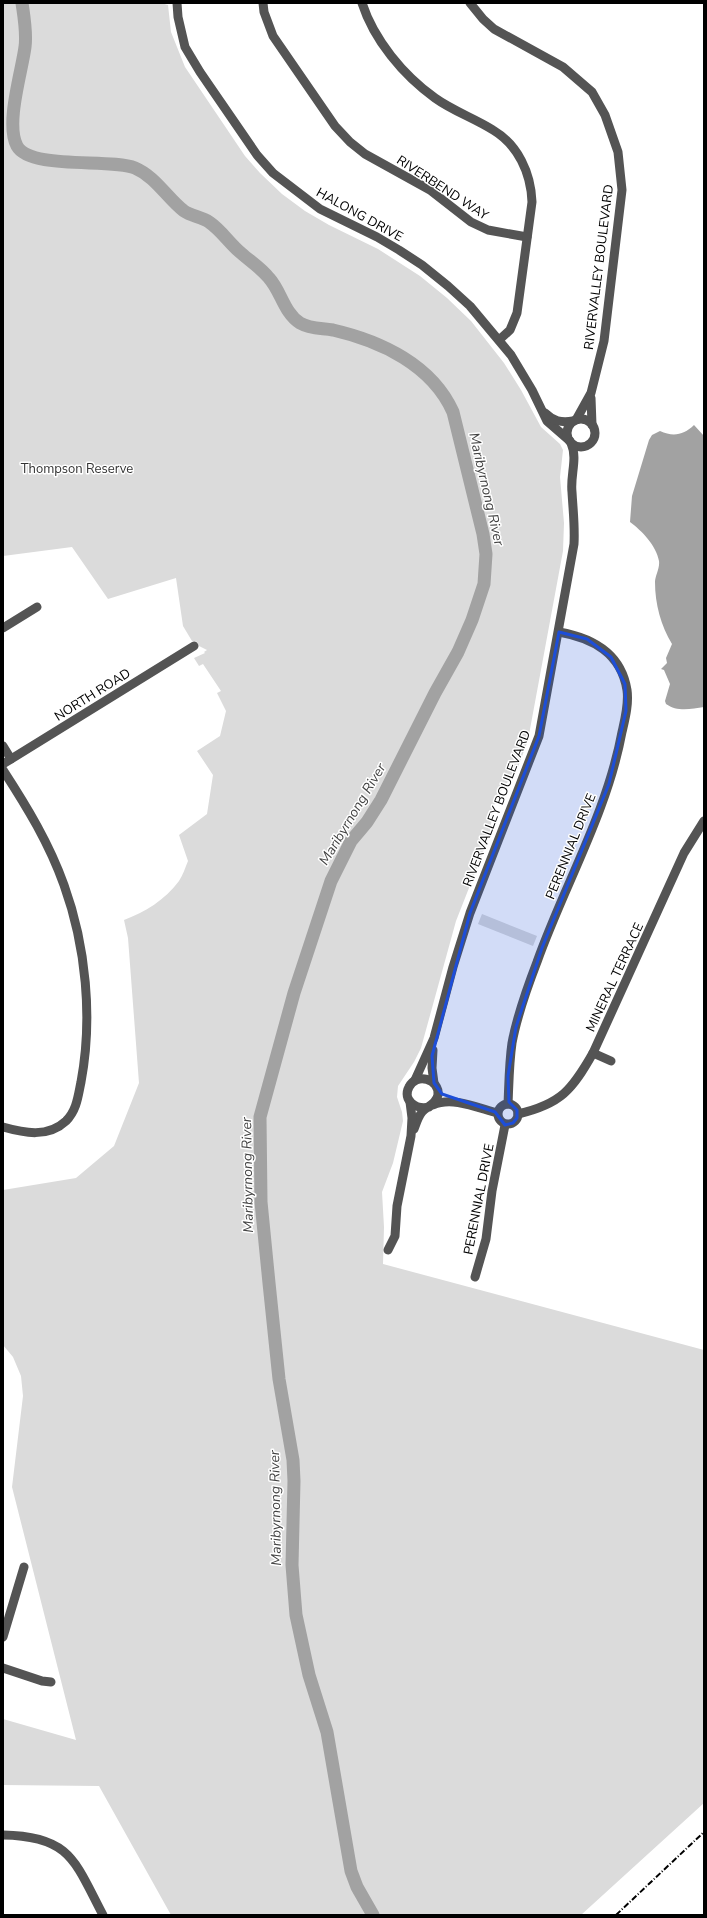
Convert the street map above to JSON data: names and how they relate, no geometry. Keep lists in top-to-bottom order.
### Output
{
  "streets": {
    "street": [
      "RIVERBEND WAY",
      "HALONG DRIVE",
      "RIVERVALLEY BOULEVARD",
      "NORTH ROAD",
      "PERENNIAL DRIVE",
      "MINERAL TERRACE"
    ]
  },
  "crossings": [
    ["HALONG DRIVE", "RIVERVALLEY BOULEVARD"],
    ["RIVERVALLEY BOULEVARD", "PERENNIAL DRIVE"],
    ["PERENNIAL DRIVE", "MINERAL TERRACE"]
  ],
  "water": ["Maribyrnong River"],
  "parks": ["Thompson Reserve"]
}
